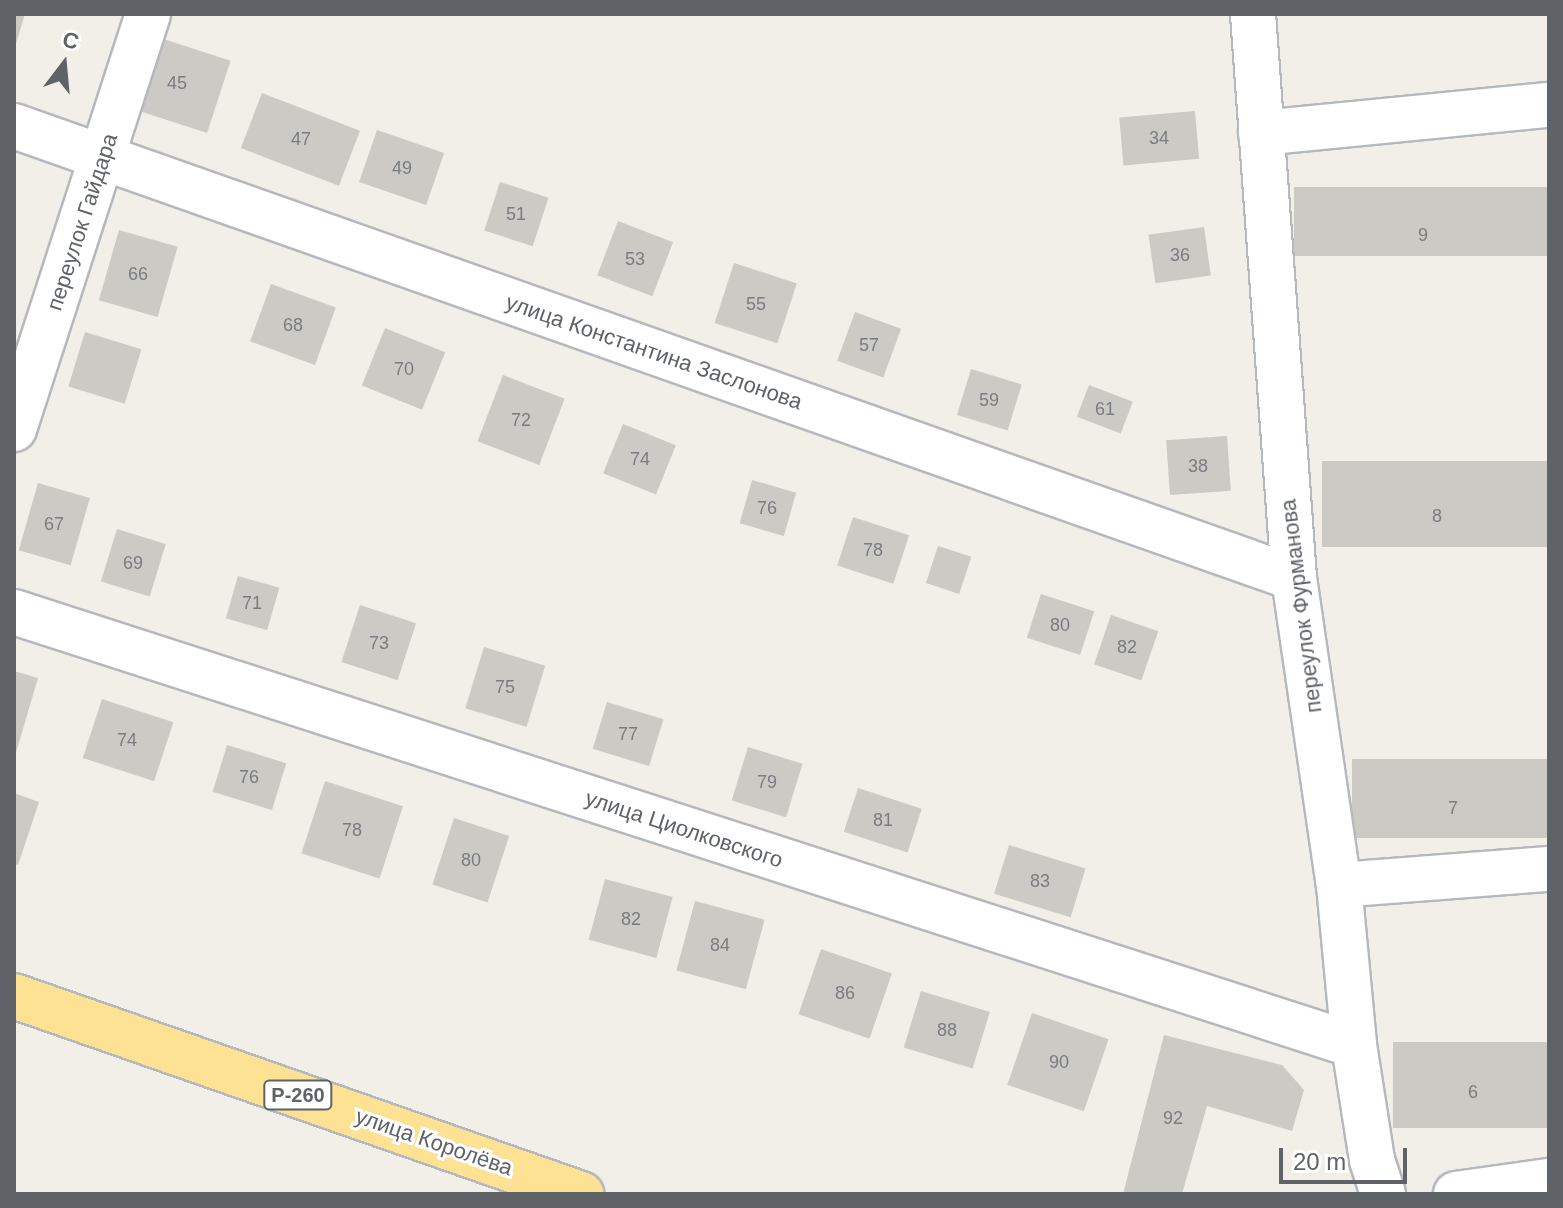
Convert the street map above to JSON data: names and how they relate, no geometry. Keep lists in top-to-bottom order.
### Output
{
  "streets": {
    "highway": ["Р-260", "улица Королёва"],
    "street": [
      "переулок Гайдара",
      "улица Константина Заслонова",
      "переулок Фурманова",
      "улица Циолковского"
    ]
  },
  "crossings": [
    ["переулок Гайдара", "улица Константина Заслонова"],
    ["улица Константина Заслонова", "переулок Фурманова"],
    ["переулок Фурманова", "улица Циолковского"]
  ],
  "house_numbers": [
    "45",
    "34",
    "47",
    "49",
    "51",
    "9",
    "36",
    "53",
    "66",
    "55",
    "68",
    "57",
    "70",
    "59",
    "61",
    "72",
    "74",
    "38",
    "76",
    "8",
    "67",
    "78",
    "69",
    "71",
    "80",
    "73",
    "82",
    "75",
    "77",
    "74",
    "76",
    "79",
    "7",
    "81",
    "78",
    "80",
    "83",
    "82",
    "84",
    "86",
    "88",
    "90",
    "6",
    "92"
  ],
  "scale_bar": "20 m",
  "north": "top"
}
